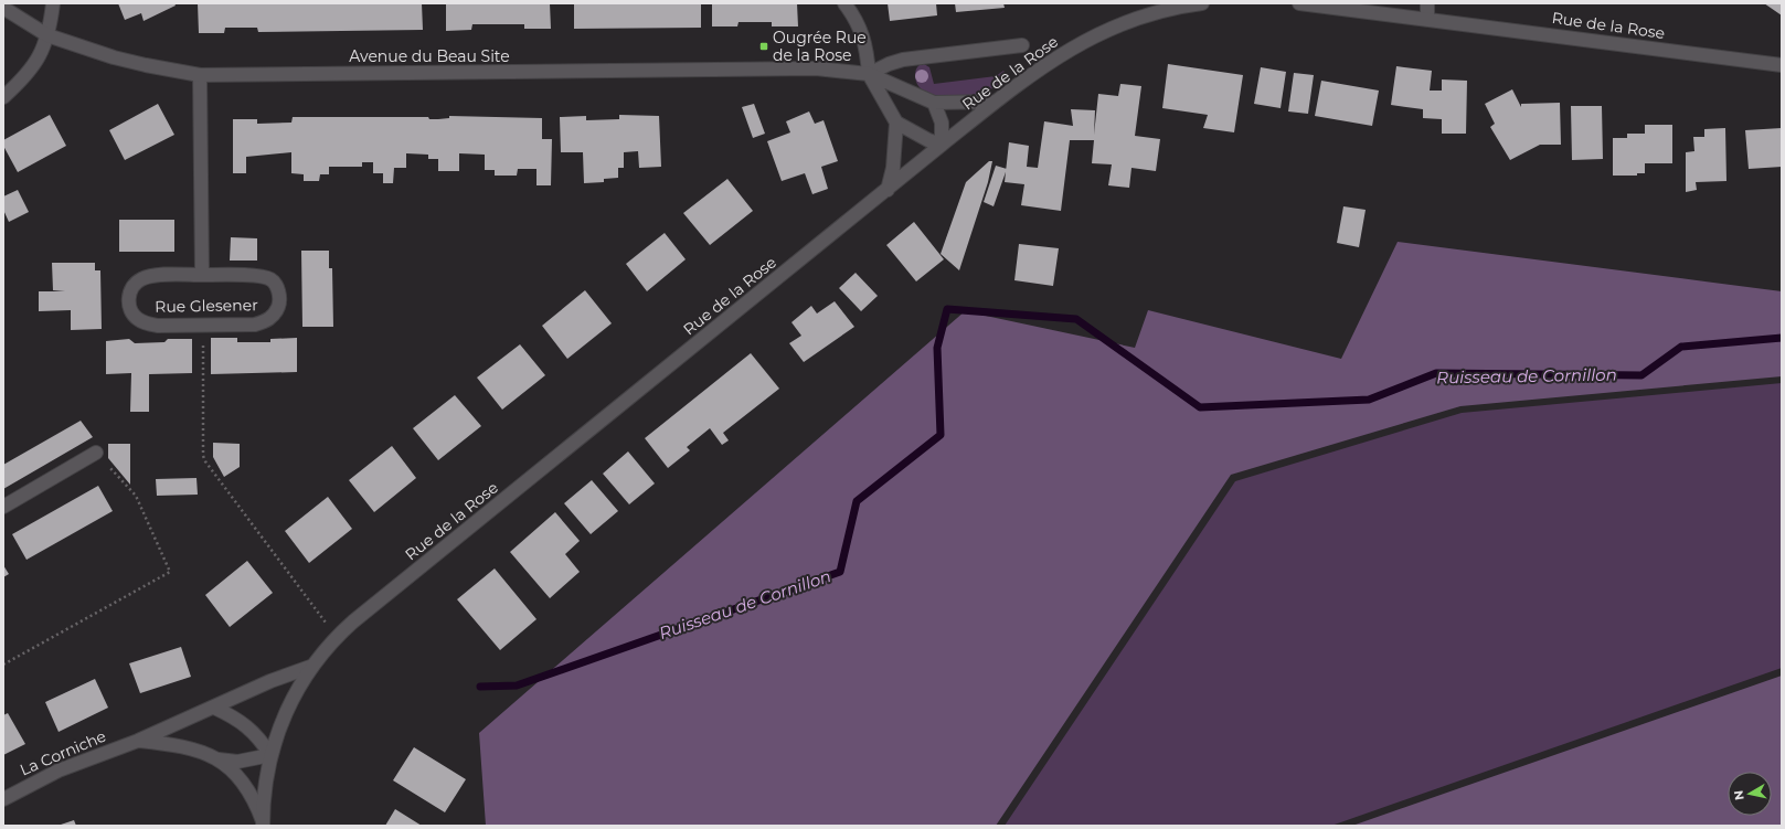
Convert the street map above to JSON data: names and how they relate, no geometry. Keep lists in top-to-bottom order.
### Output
{
  "streets": {
    "street": [
      "Rue de la Rose",
      "Avenue du Beau Site",
      "Rue Glesener",
      "La Corniche"
    ]
  },
  "crossings": [
    ["Rue de la Rose", "Avenue du Beau Site"],
    ["Rue de la Rose", "La Corniche"],
    ["Avenue du Beau Site", "Rue Glesener"]
  ],
  "water": ["Ruisseau de Cornillon"],
  "places": {
    "transit": ["Ougrée Rue de la Rose"]
  },
  "north": "left"
}
